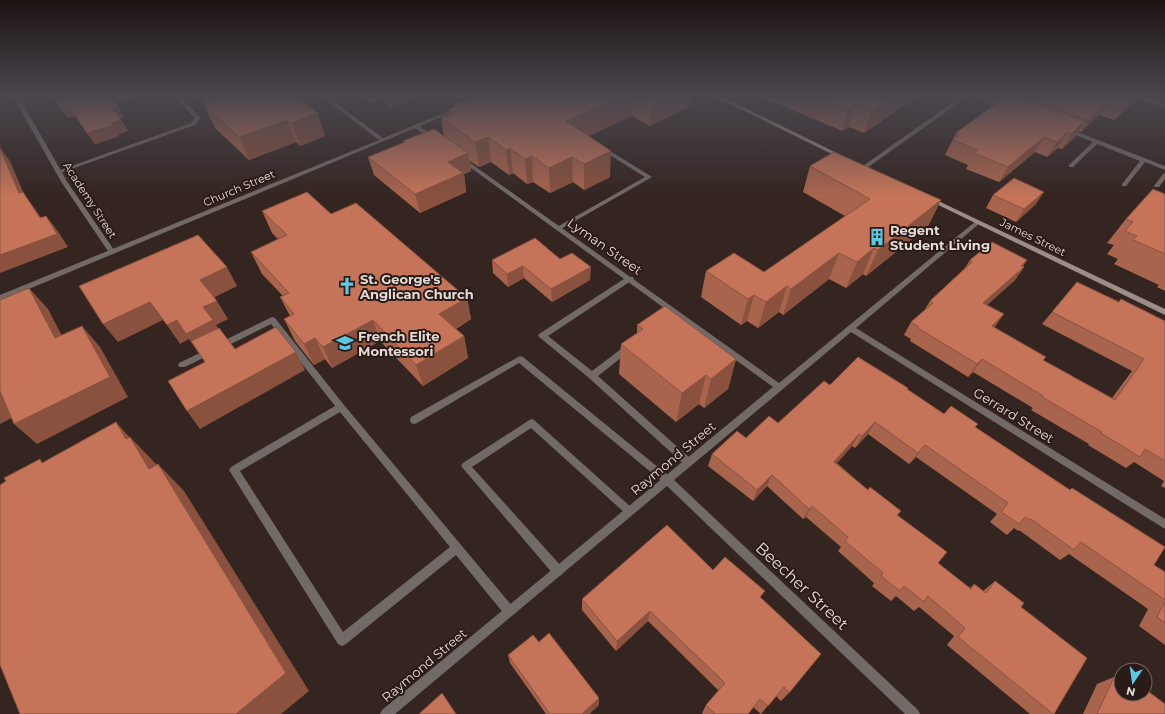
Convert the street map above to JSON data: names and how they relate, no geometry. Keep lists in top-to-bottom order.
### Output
{
  "streets": {
    "main road": ["James Street"],
    "street": [
      "Church Street",
      "Academy Street",
      "Lyman Street",
      "Gerrard Street",
      "Raymond Street",
      "Beecher Street"
    ]
  },
  "crossings": [
    ["Church Street", "Academy Street"],
    ["James Street", "Raymond Street"],
    ["Lyman Street", "Raymond Street"],
    ["Gerrard Street", "Raymond Street"],
    ["Raymond Street", "Beecher Street"]
  ],
  "places": {
    "building": ["Regent Student Living"],
    "church": ["St. George's Anglican Church"],
    "school or university": ["French Elite Montessori"]
  },
  "north": "bottom"
}
